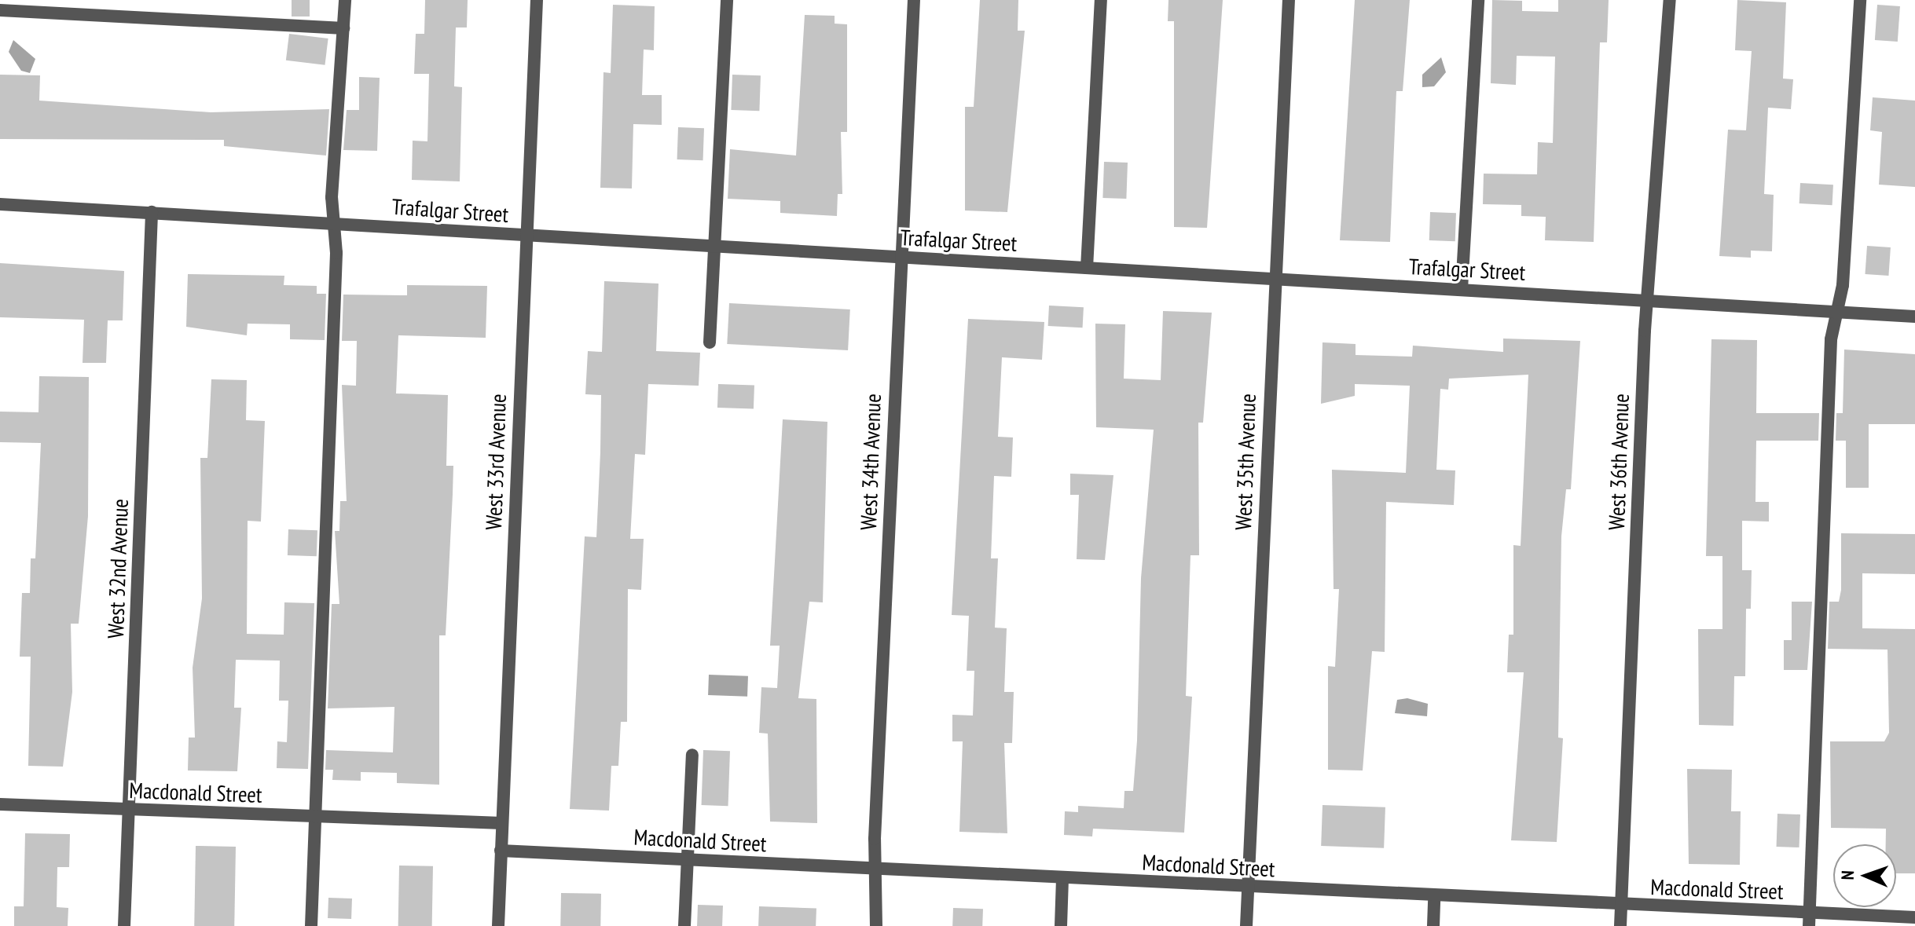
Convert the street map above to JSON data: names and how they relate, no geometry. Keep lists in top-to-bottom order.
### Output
{
  "streets": {
    "street": [
      "Trafalgar Street",
      "West 33rd Avenue",
      "West 34th Avenue",
      "West 35th Avenue",
      "West 36th Avenue",
      "West 32nd Avenue",
      "Macdonald Street"
    ]
  },
  "crossings": [
    ["Trafalgar Street", "West 33rd Avenue"],
    ["Trafalgar Street", "West 34th Avenue"],
    ["Trafalgar Street", "West 35th Avenue"],
    ["Trafalgar Street", "West 36th Avenue"],
    ["Trafalgar Street", "West 32nd Avenue"],
    ["West 33rd Avenue", "Macdonald Street"],
    ["West 34th Avenue", "Macdonald Street"],
    ["West 35th Avenue", "Macdonald Street"],
    ["West 36th Avenue", "Macdonald Street"],
    ["West 32nd Avenue", "Macdonald Street"]
  ],
  "north": "left"
}
